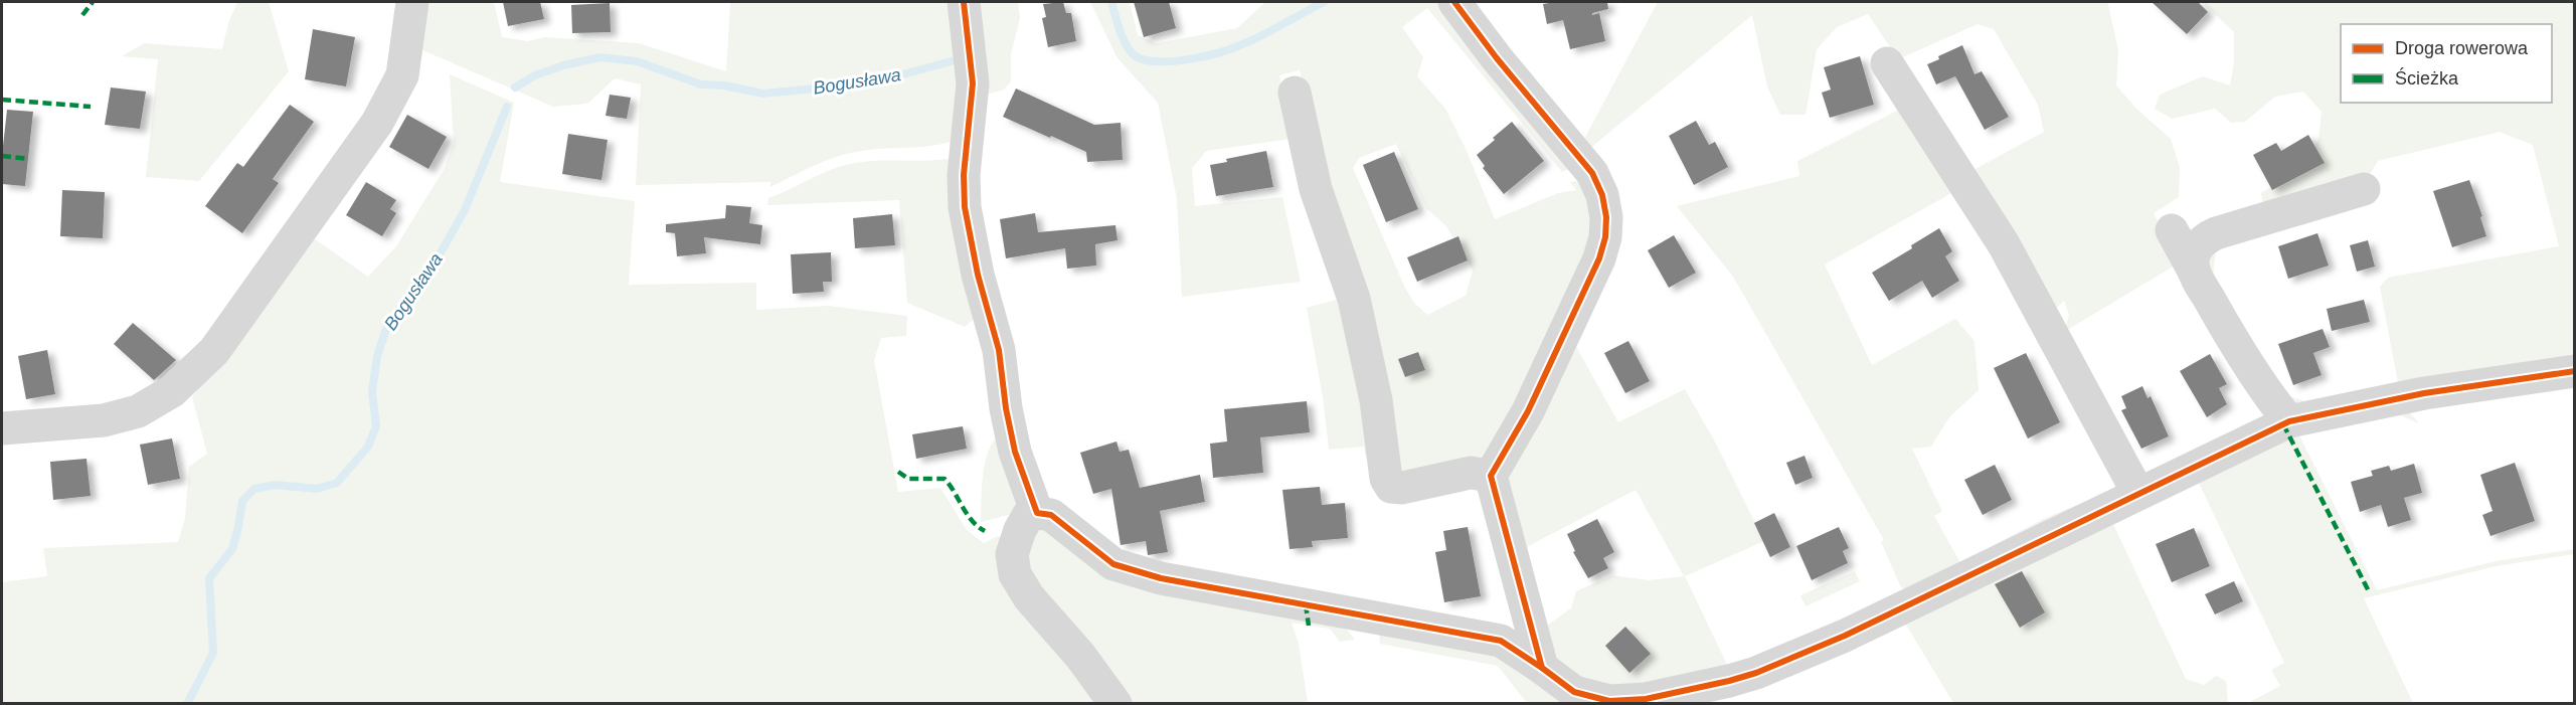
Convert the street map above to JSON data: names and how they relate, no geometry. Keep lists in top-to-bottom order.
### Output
{
  "water": ["Bogusława"],
  "legend": ["Droga rowerowa", "Ścieżka"]
}
